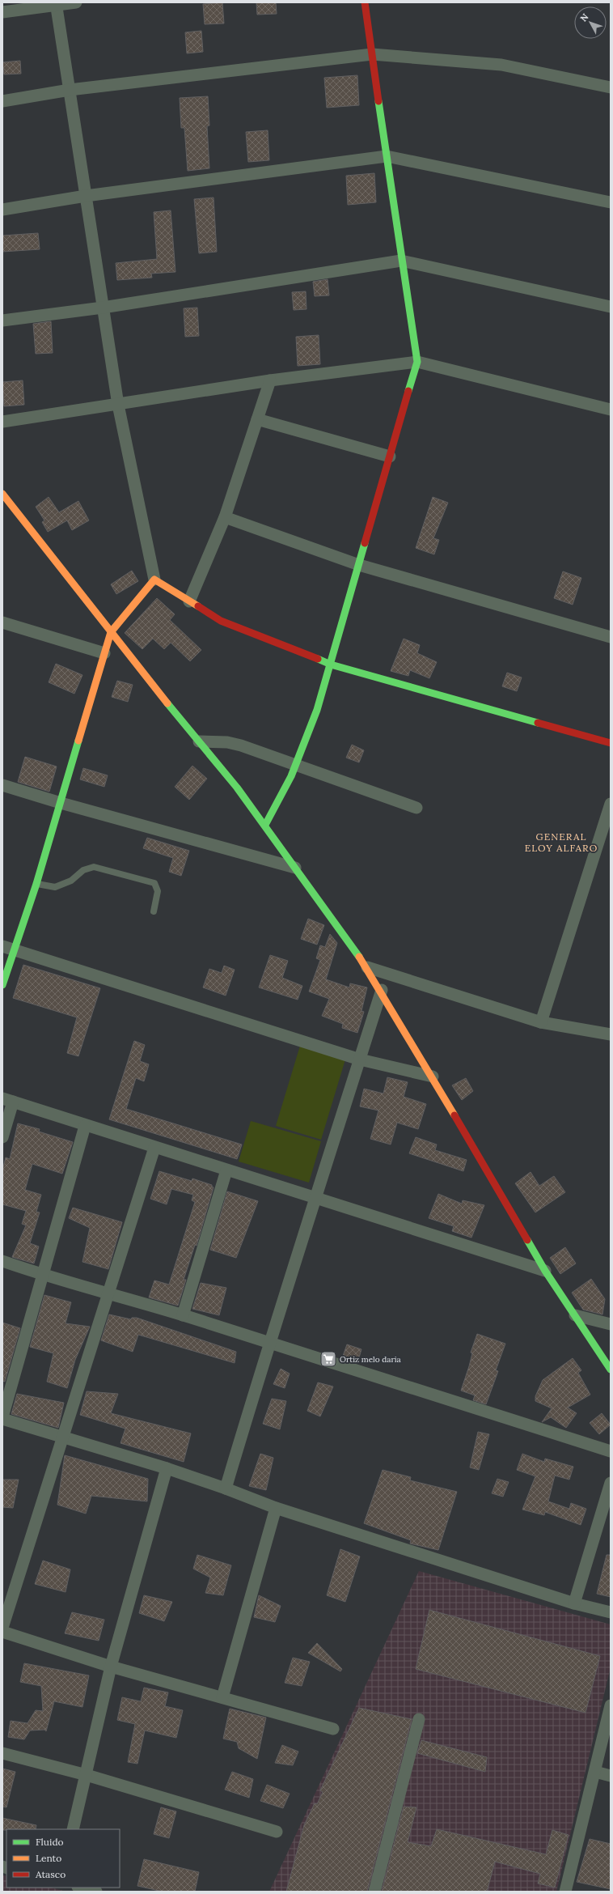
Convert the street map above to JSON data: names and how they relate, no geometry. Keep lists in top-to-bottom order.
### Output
{
  "districts": ["GENERAL ELOY ALFARO"],
  "places": {
    "supermarket": ["Ortiz melo daria"]
  },
  "legend": ["Fluido", "Lento", "Atasco"],
  "north": "top left"
}
